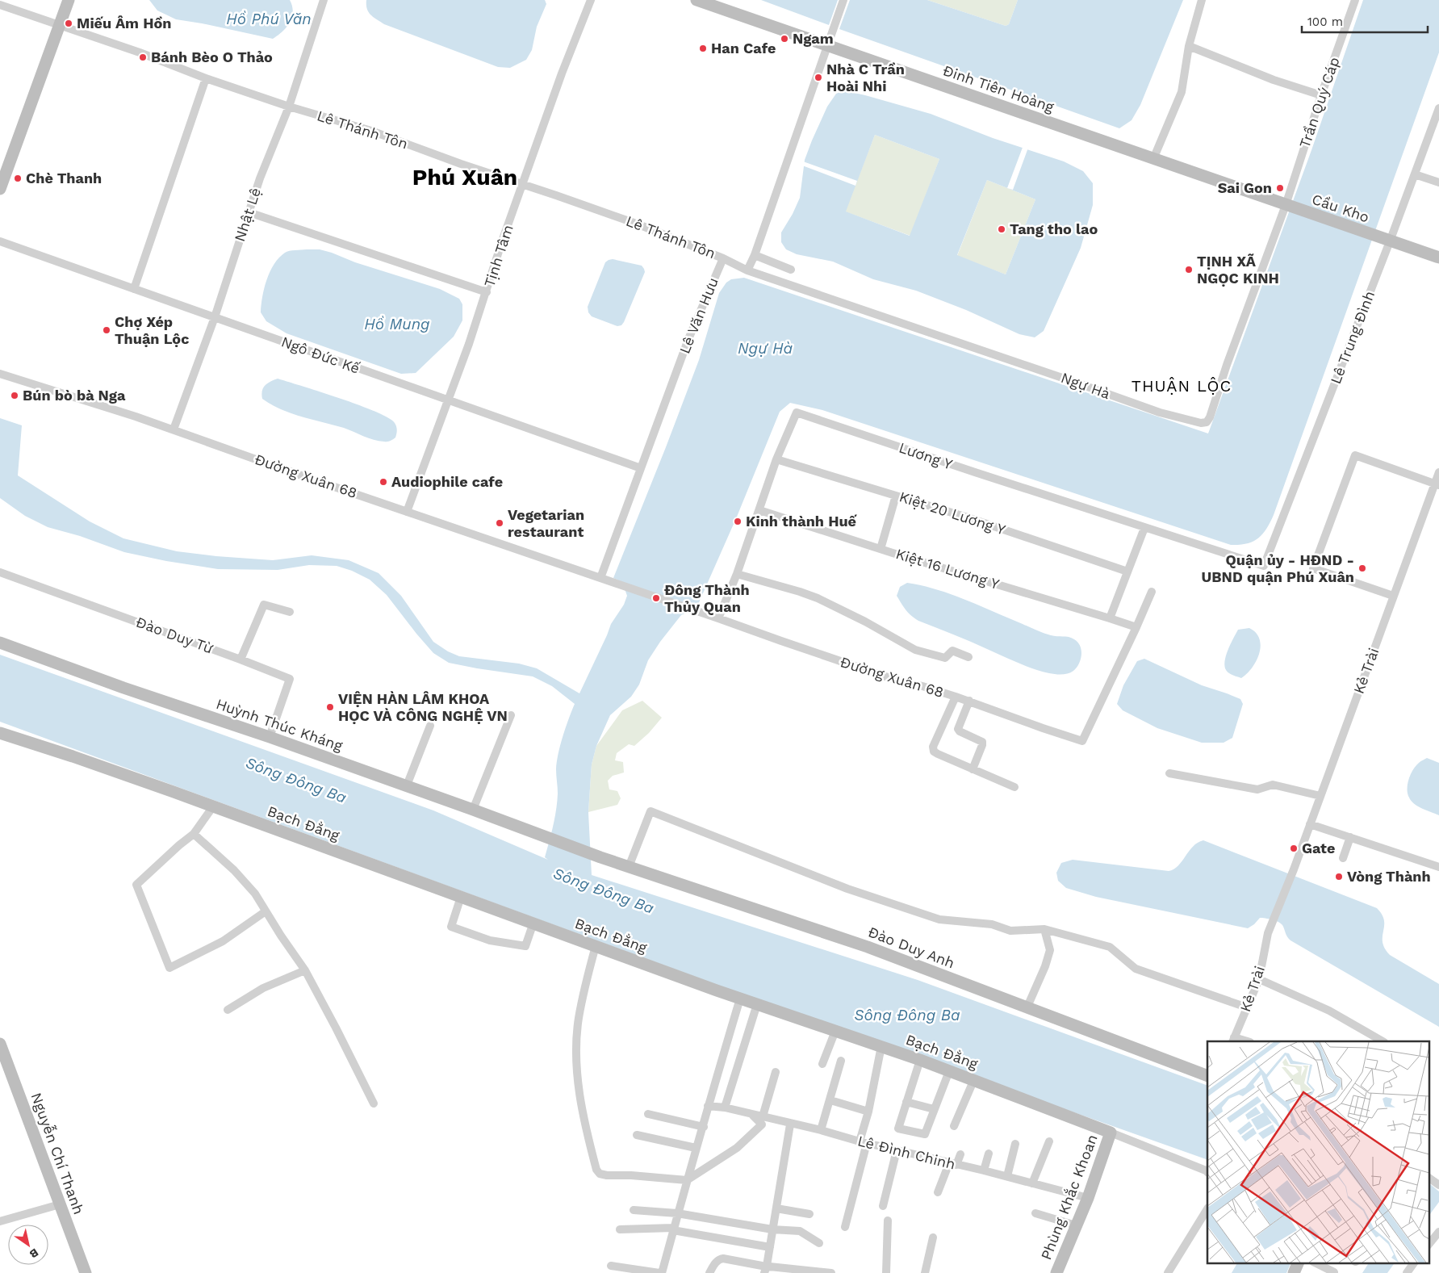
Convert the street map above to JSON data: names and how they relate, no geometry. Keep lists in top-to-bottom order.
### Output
{
  "streets": {
    "main road": [
      "Đinh Tiên Hoàng",
      "Cầu Kho",
      "Huỳnh Thúc Kháng",
      "Bạch Đằng",
      "Đào Duy Anh",
      "Nguyễn Chí Thanh",
      "Phùng Khắc Khoan"
    ],
    "street": [
      "Trần Quý Cáp",
      "Lê Thánh Tôn",
      "Nhật Lệ",
      "Tịnh Tâm",
      "Lê Văn Hưu",
      "Lê Trung Đình",
      "Ngô Đức Kế",
      "Ngự Hà",
      "Lương Y",
      "Đường Xuân 68",
      "Kiệt 20 Lương Y",
      "Kiệt 16 Lương Y",
      "Đào Duy Từ",
      "Kẻ Trài",
      "Lê Đình Chinh"
    ]
  },
  "crossings": [
    ["Đinh Tiên Hoàng", "Trần Quý Cáp"],
    ["Đinh Tiên Hoàng", "Cầu Kho"],
    ["Đinh Tiên Hoàng", "Ngự Hà"],
    ["Trần Quý Cáp", "Cầu Kho"],
    ["Trần Quý Cáp", "Ngự Hà"],
    ["Lê Thánh Tôn", "Nhật Lệ"],
    ["Lê Thánh Tôn", "Tịnh Tâm"],
    ["Lê Thánh Tôn", "Lê Văn Hưu"],
    ["Cầu Kho", "Lê Trung Đình"],
    ["Cầu Kho", "Ngự Hà"],
    ["Nhật Lệ", "Ngô Đức Kế"],
    ["Nhật Lệ", "Đường Xuân 68"],
    ["Tịnh Tâm", "Ngô Đức Kế"],
    ["Tịnh Tâm", "Đường Xuân 68"],
    ["Lê Văn Hưu", "Ngô Đức Kế"],
    ["Lê Văn Hưu", "Ngự Hà"],
    ["Lê Văn Hưu", "Đường Xuân 68"],
    ["Lê Trung Đình", "Lương Y"],
    ["Lương Y", "Đường Xuân 68"],
    ["Lương Y", "Kiệt 20 Lương Y"],
    ["Lương Y", "Kiệt 16 Lương Y"],
    ["Đường Xuân 68", "Kiệt 16 Lương Y"],
    ["Đào Duy Từ", "Huỳnh Thúc Kháng"],
    ["Huỳnh Thúc Kháng", "Đào Duy Anh"],
    ["Bạch Đằng", "Phùng Khắc Khoan"],
    ["Lê Đình Chinh", "Phùng Khắc Khoan"]
  ],
  "districts": ["Phú Xuân", "THUẬN LỘC"],
  "water": [
    "Hồ Phú Văn",
    "Hồ Mung",
    "Ngự Hà",
    "Sông Đông Ba"
  ],
  "places": [
    "Miếu Âm Hồn",
    "Ngam",
    "Han Cafe",
    "Bánh Bèo O Thảo",
    "Nhà C Trần Hoài Nhi",
    "Chè Thanh",
    "Sai Gon",
    "Tang tho lao",
    "TỊNH XÃ NGỌC KINH",
    "Chợ Xép Thuận Lộc",
    "Bún bò bà Nga",
    "Audiophile cafe",
    "Kinh thành Huế",
    "Vegetarian restaurant",
    "Quận ủy - HĐND - UBND quận Phú Xuân",
    "Đông Thành Thủy Quan",
    "VIỆN HÀN LÂM KHOA HỌC VÀ CÔNG NGHỆ VN",
    "Gate",
    "Vòng Thành"
  ],
  "scale_bar": "100 m",
  "north": "bottom right"
}
